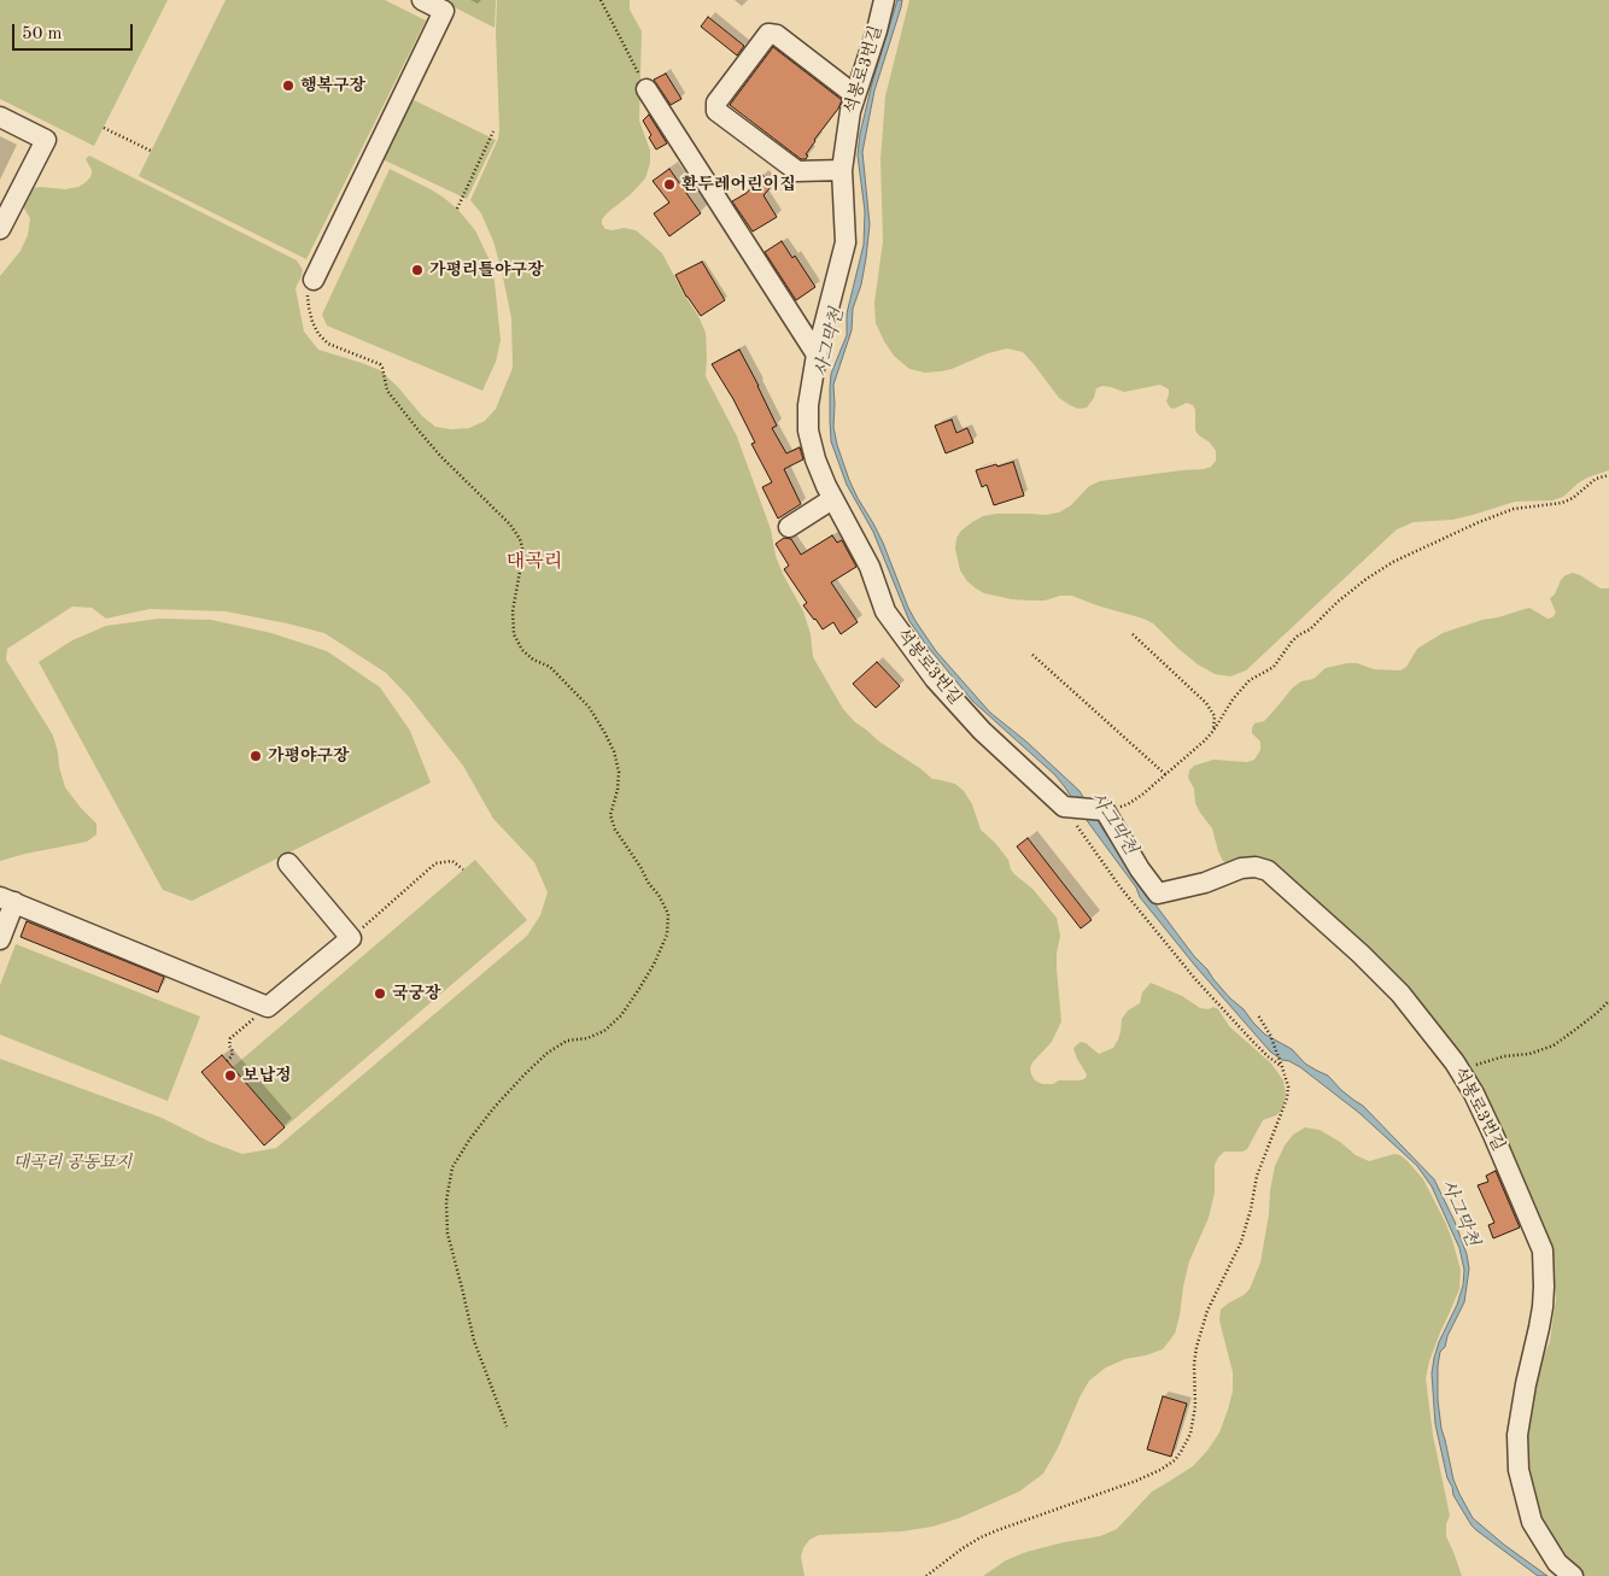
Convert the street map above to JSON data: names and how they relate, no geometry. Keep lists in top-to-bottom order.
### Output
{
  "streets": {
    "street": ["석봉로3번길"]
  },
  "districts": ["대곡리"],
  "water": ["사그막천"],
  "parks": ["대곡리 공동묘지"],
  "places": [
    "행복구장",
    "환두레어린이집",
    "가평리틀야구장",
    "가평야구장",
    "국궁장",
    "보납정"
  ],
  "scale_bar": "50 m"
}
